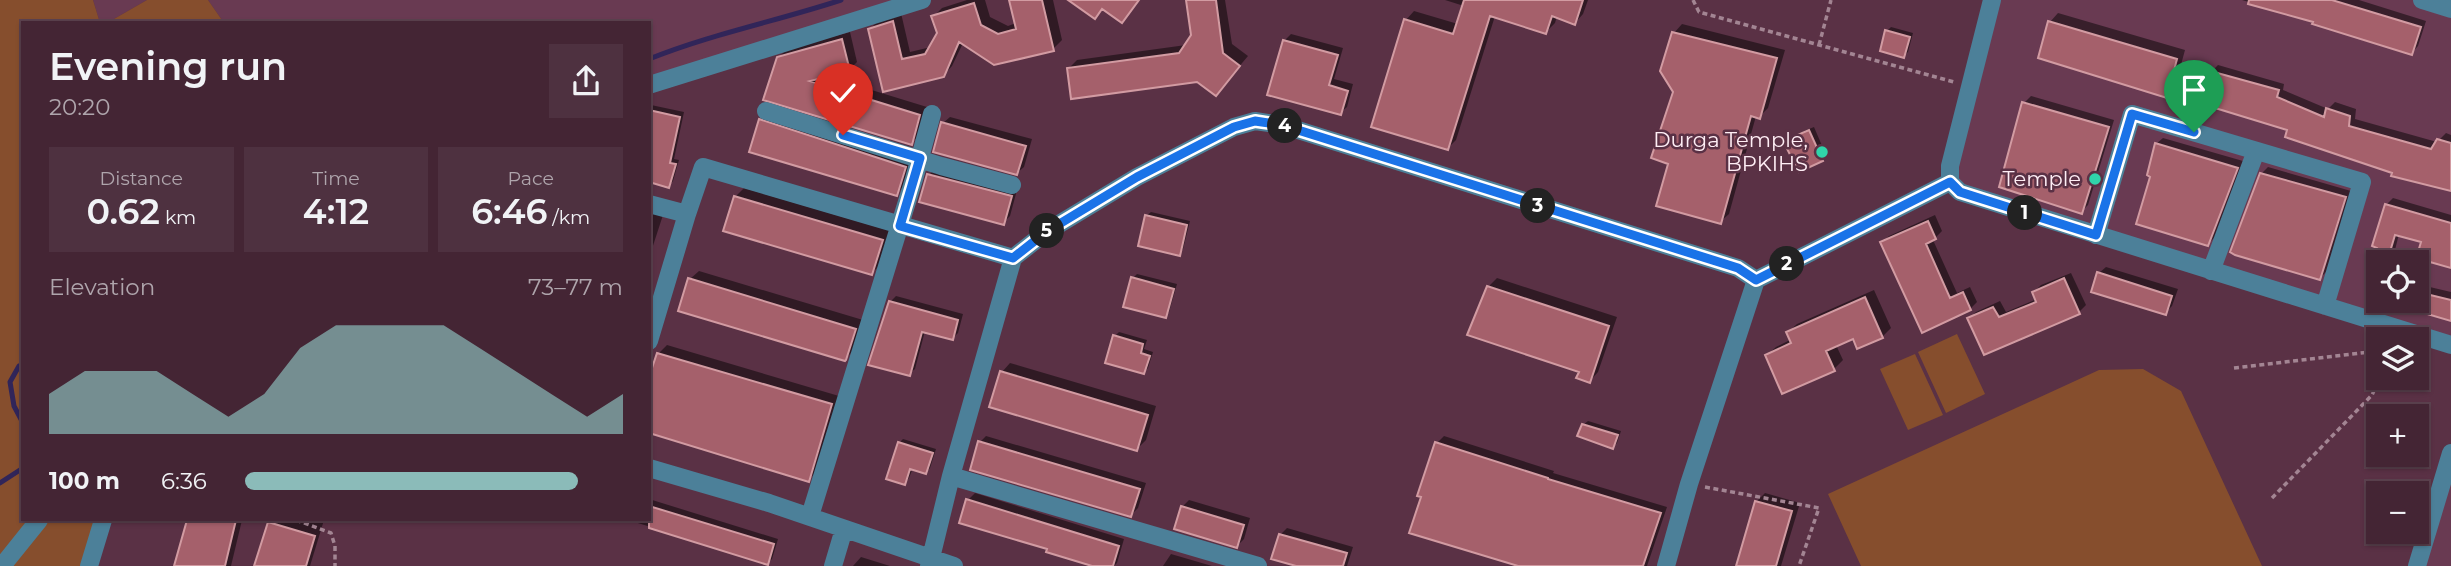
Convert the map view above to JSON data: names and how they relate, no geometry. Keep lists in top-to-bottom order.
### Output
{
  "places": ["Durga Temple, BPKIHS", "Temple"],
  "page": {
    "heading": ["Evening run", "20:20"],
    "pins": [
      "4",
      "3",
      "1",
      "5",
      "2"
    ],
    "stats": [
      ["Distance", "0.62 km"],
      ["Time", "4:12"],
      ["Pace", "6:46 /km"]
    ],
    "map_buttons": ["+", "−"],
    "chart": ["Elevation", "73–77 m"],
    "list": [
      {
        "name": "100 m",
        "note": "6:36"
      }
    ]
  }
}
